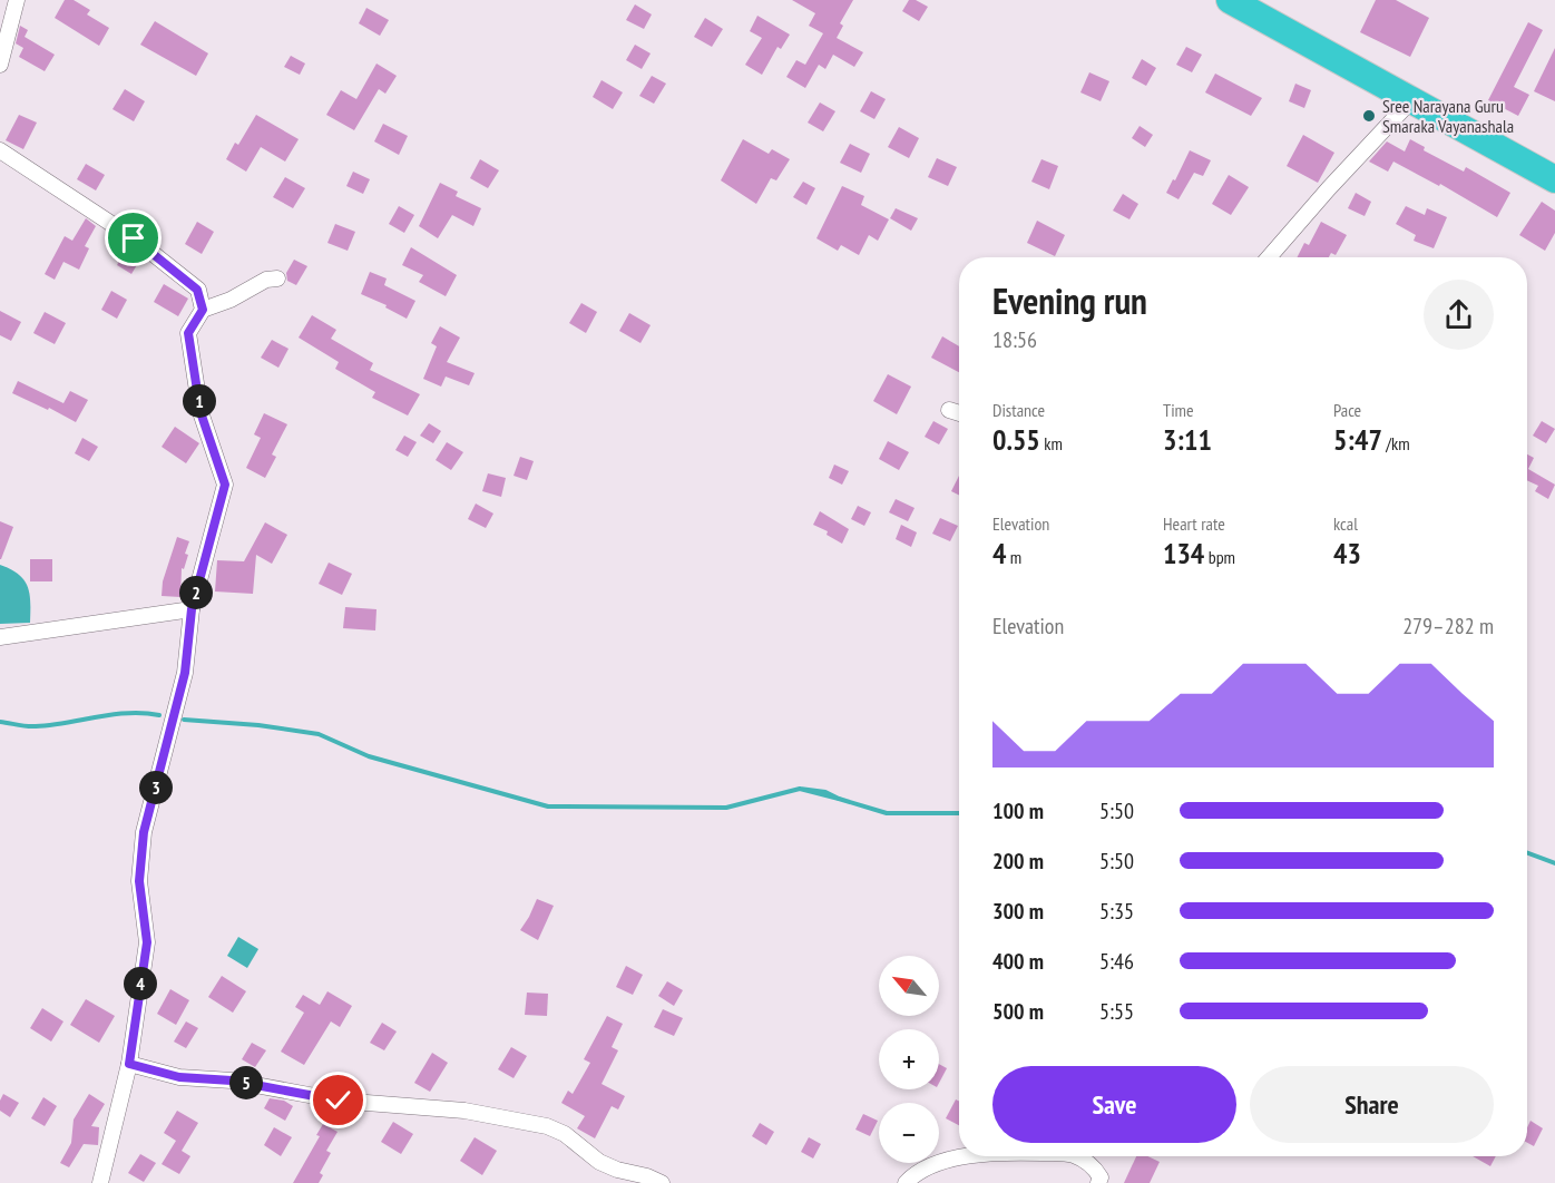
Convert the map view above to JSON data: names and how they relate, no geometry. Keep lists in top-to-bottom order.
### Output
{
  "places": ["Sree Narayana Guru Smaraka Vayanashala"],
  "north": "top left",
  "page": {
    "heading": ["Evening run", "18:56"],
    "stats": [
      ["Distance", "0.55 km"],
      ["Time", "3:11"],
      ["Pace", "5:47 /km"],
      ["Elevation", "4 m"],
      ["Heart rate", "134 bpm"],
      ["kcal", "43"]
    ],
    "pins": [
      "1",
      "2",
      "3",
      "4",
      "5"
    ],
    "chart": ["Elevation", "279–282 m"],
    "list": [
      {
        "name": "100 m",
        "note": "5:50"
      },
      {
        "name": "200 m",
        "note": "5:50"
      },
      {
        "name": "300 m",
        "note": "5:35"
      },
      {
        "name": "400 m",
        "note": "5:46"
      },
      {
        "name": "500 m",
        "note": "5:55"
      }
    ],
    "map_buttons": ["+", "−"],
    "buttons": ["Save", "Share"]
  }
}
